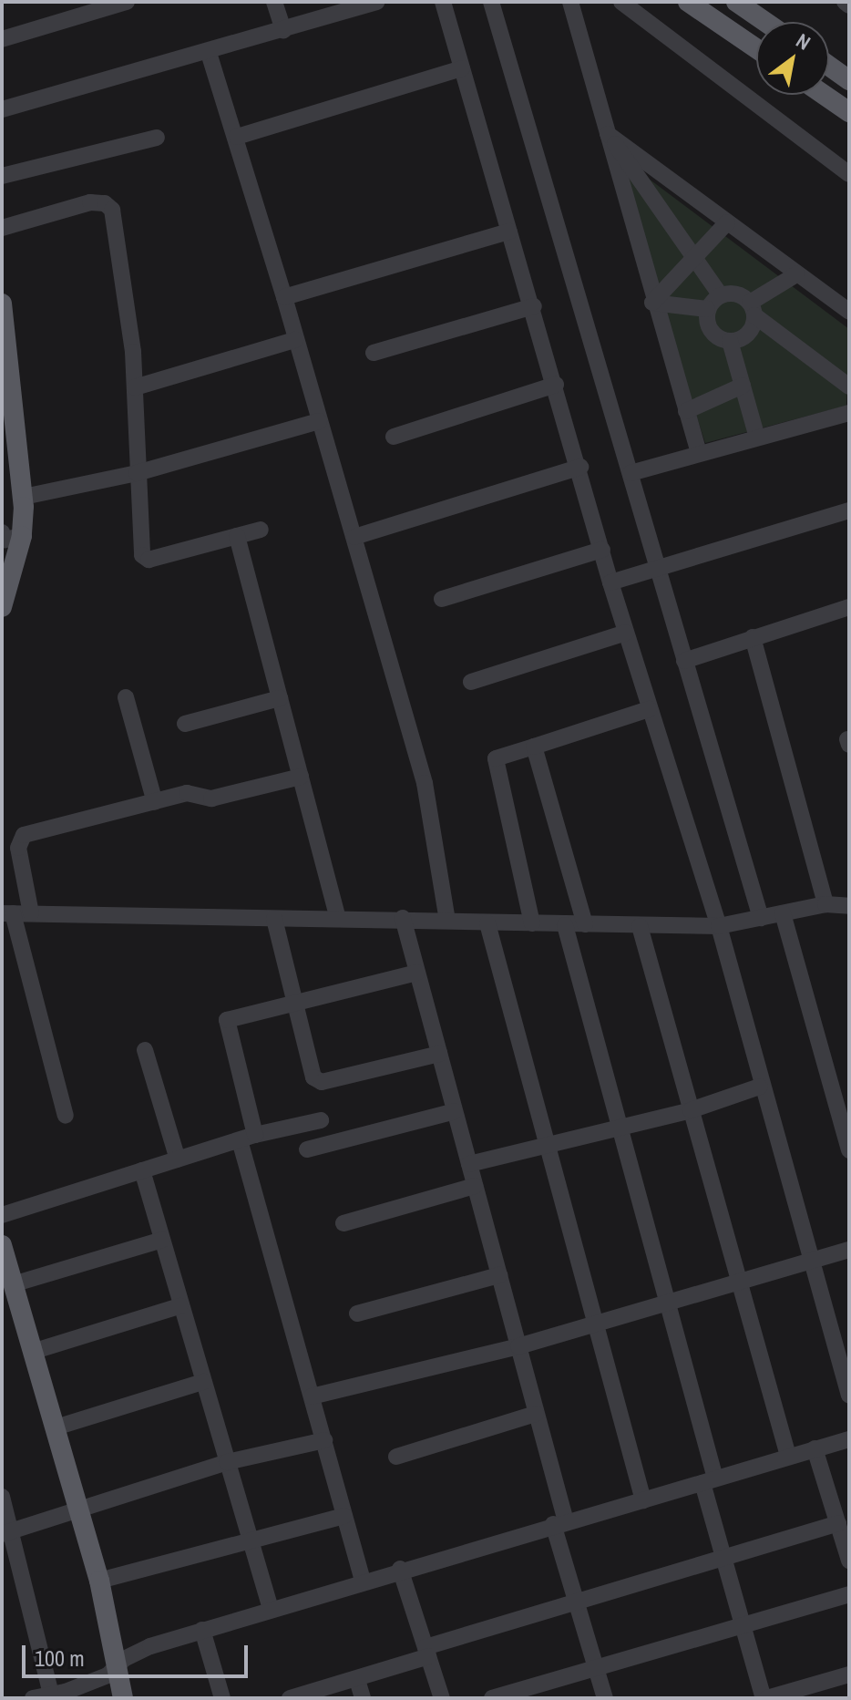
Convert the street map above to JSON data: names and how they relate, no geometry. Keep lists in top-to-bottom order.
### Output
{
  "scale_bar": "100 m",
  "north": "top right"
}
